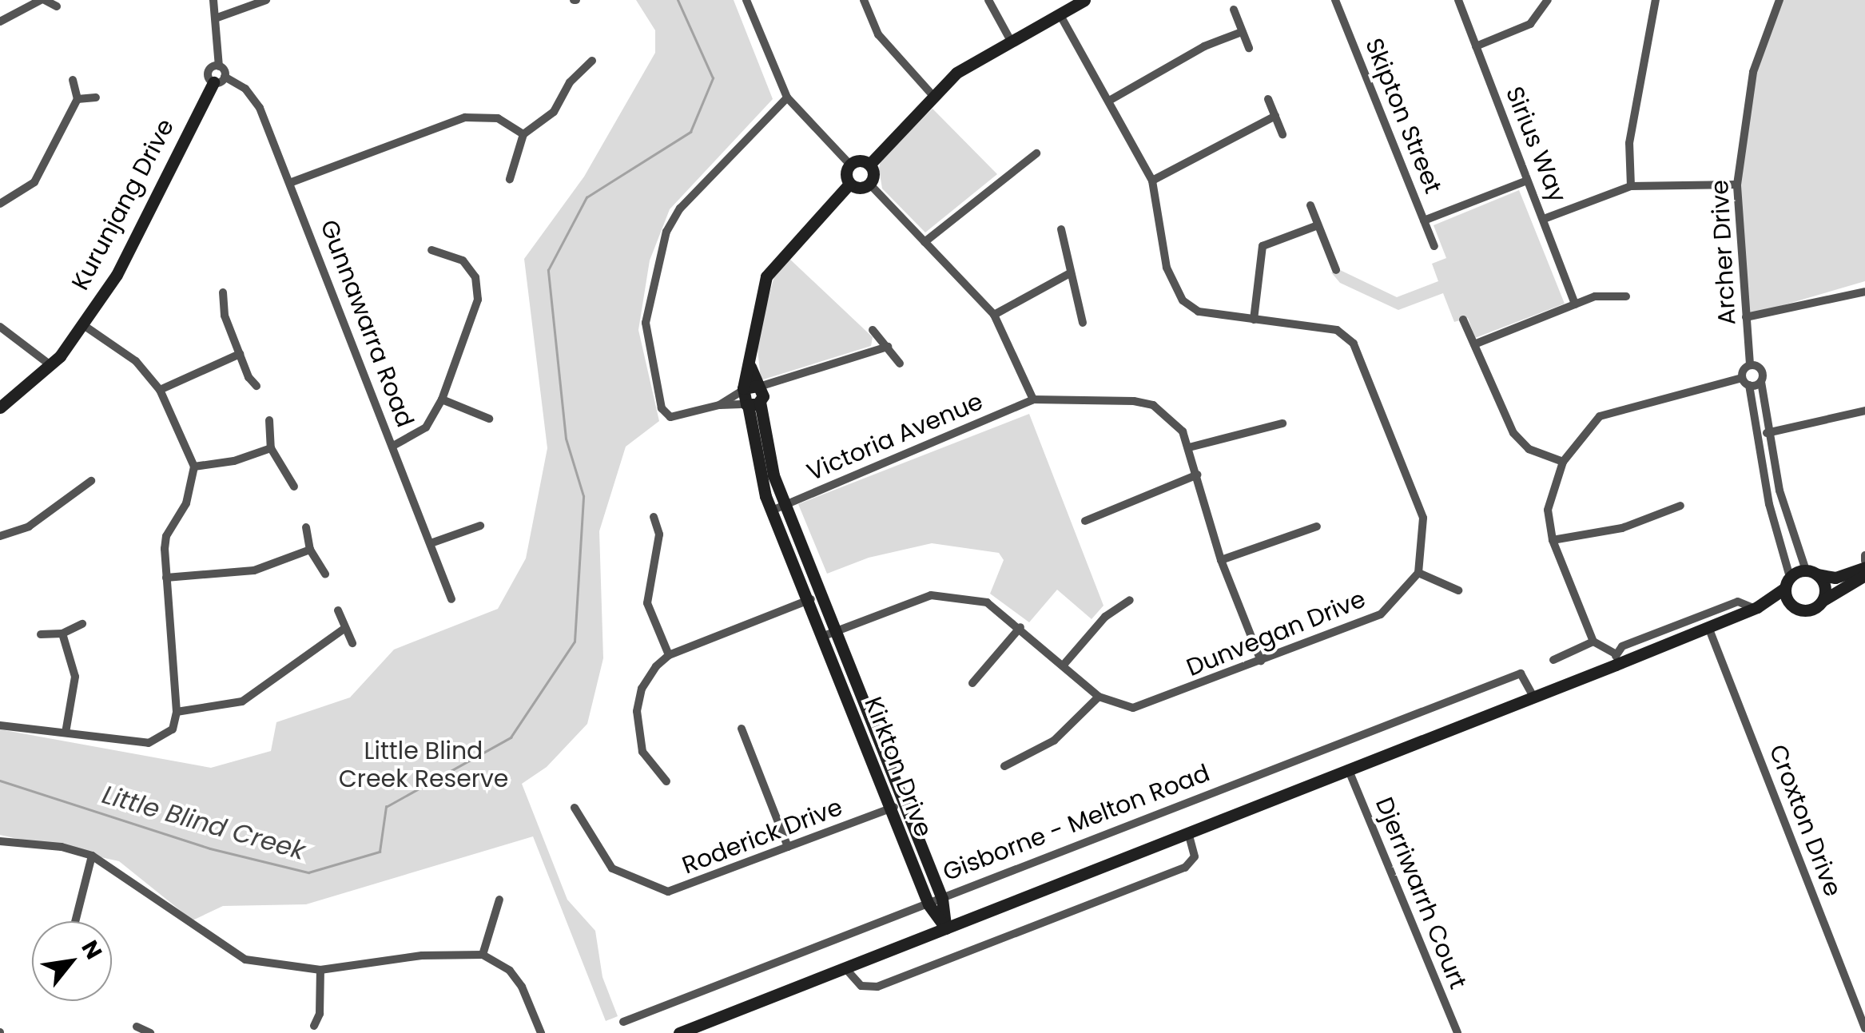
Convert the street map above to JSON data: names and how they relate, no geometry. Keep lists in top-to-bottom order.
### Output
{
  "streets": {
    "street": [
      "Skipton Street",
      "Sirius Way",
      "Kurunjang Drive",
      "Archer Drive",
      "Gunnawarra Road",
      "Victoria Avenue",
      "Dunvegan Drive",
      "Kirkton Drive",
      "Croxton Drive",
      "Gisborne - Melton Road",
      "Roderick Drive",
      "Djerriwarrh Court"
    ]
  },
  "crossings": [
    ["Kurunjang Drive", "Gunnawarra Road"],
    ["Victoria Avenue", "Kirkton Drive"],
    ["Dunvegan Drive", "Kirkton Drive"],
    ["Kirkton Drive", "Gisborne - Melton Road"],
    ["Kirkton Drive", "Roderick Drive"],
    ["Croxton Drive", "Gisborne - Melton Road"],
    ["Gisborne - Melton Road", "Djerriwarrh Court"]
  ],
  "water": ["Little Blind Creek"],
  "parks": ["Little Blind Creek Reserve"],
  "north": "top right"
}
